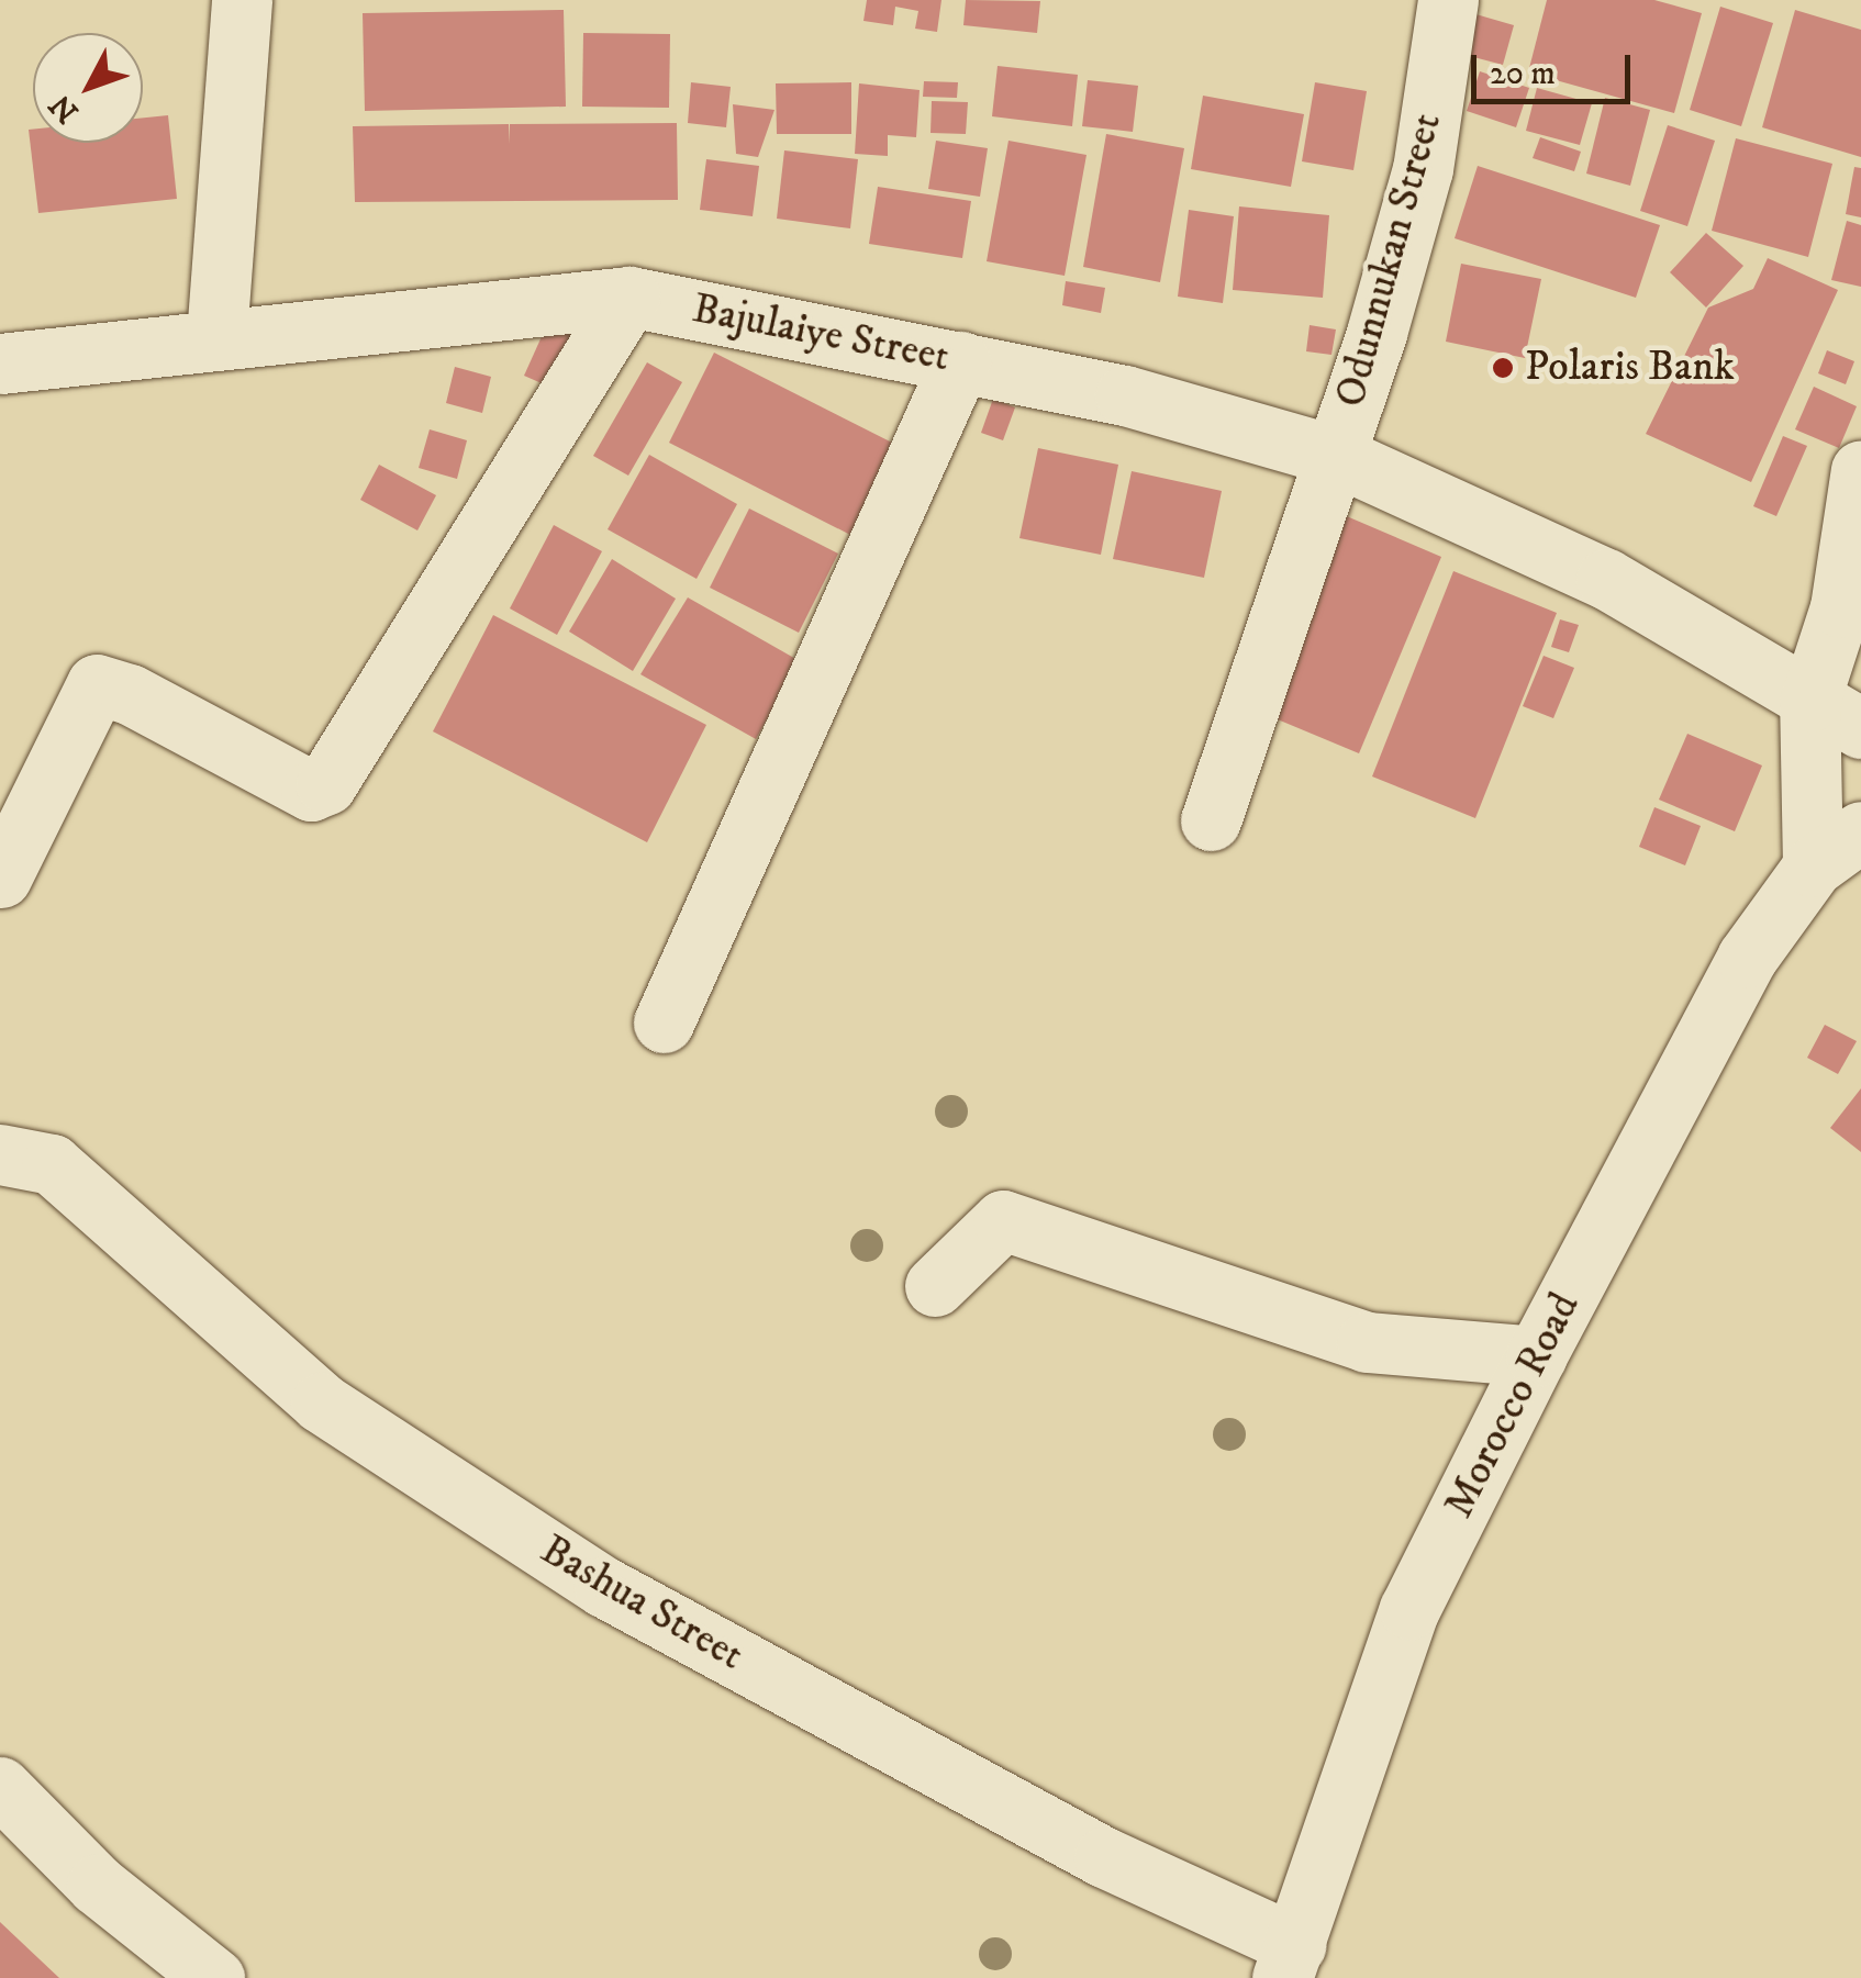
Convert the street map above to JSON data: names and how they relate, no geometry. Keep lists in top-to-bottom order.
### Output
{
  "streets": {
    "street": [
      "Odunnukan Street",
      "Bajulaiye Street",
      "Morocco Road",
      "Bashua Street"
    ]
  },
  "crossings": [
    ["Odunnukan Street", "Bajulaiye Street"],
    ["Morocco Road", "Bashua Street"]
  ],
  "places": ["Polaris Bank"],
  "scale_bar": "20 m",
  "north": "bottom left"
}
